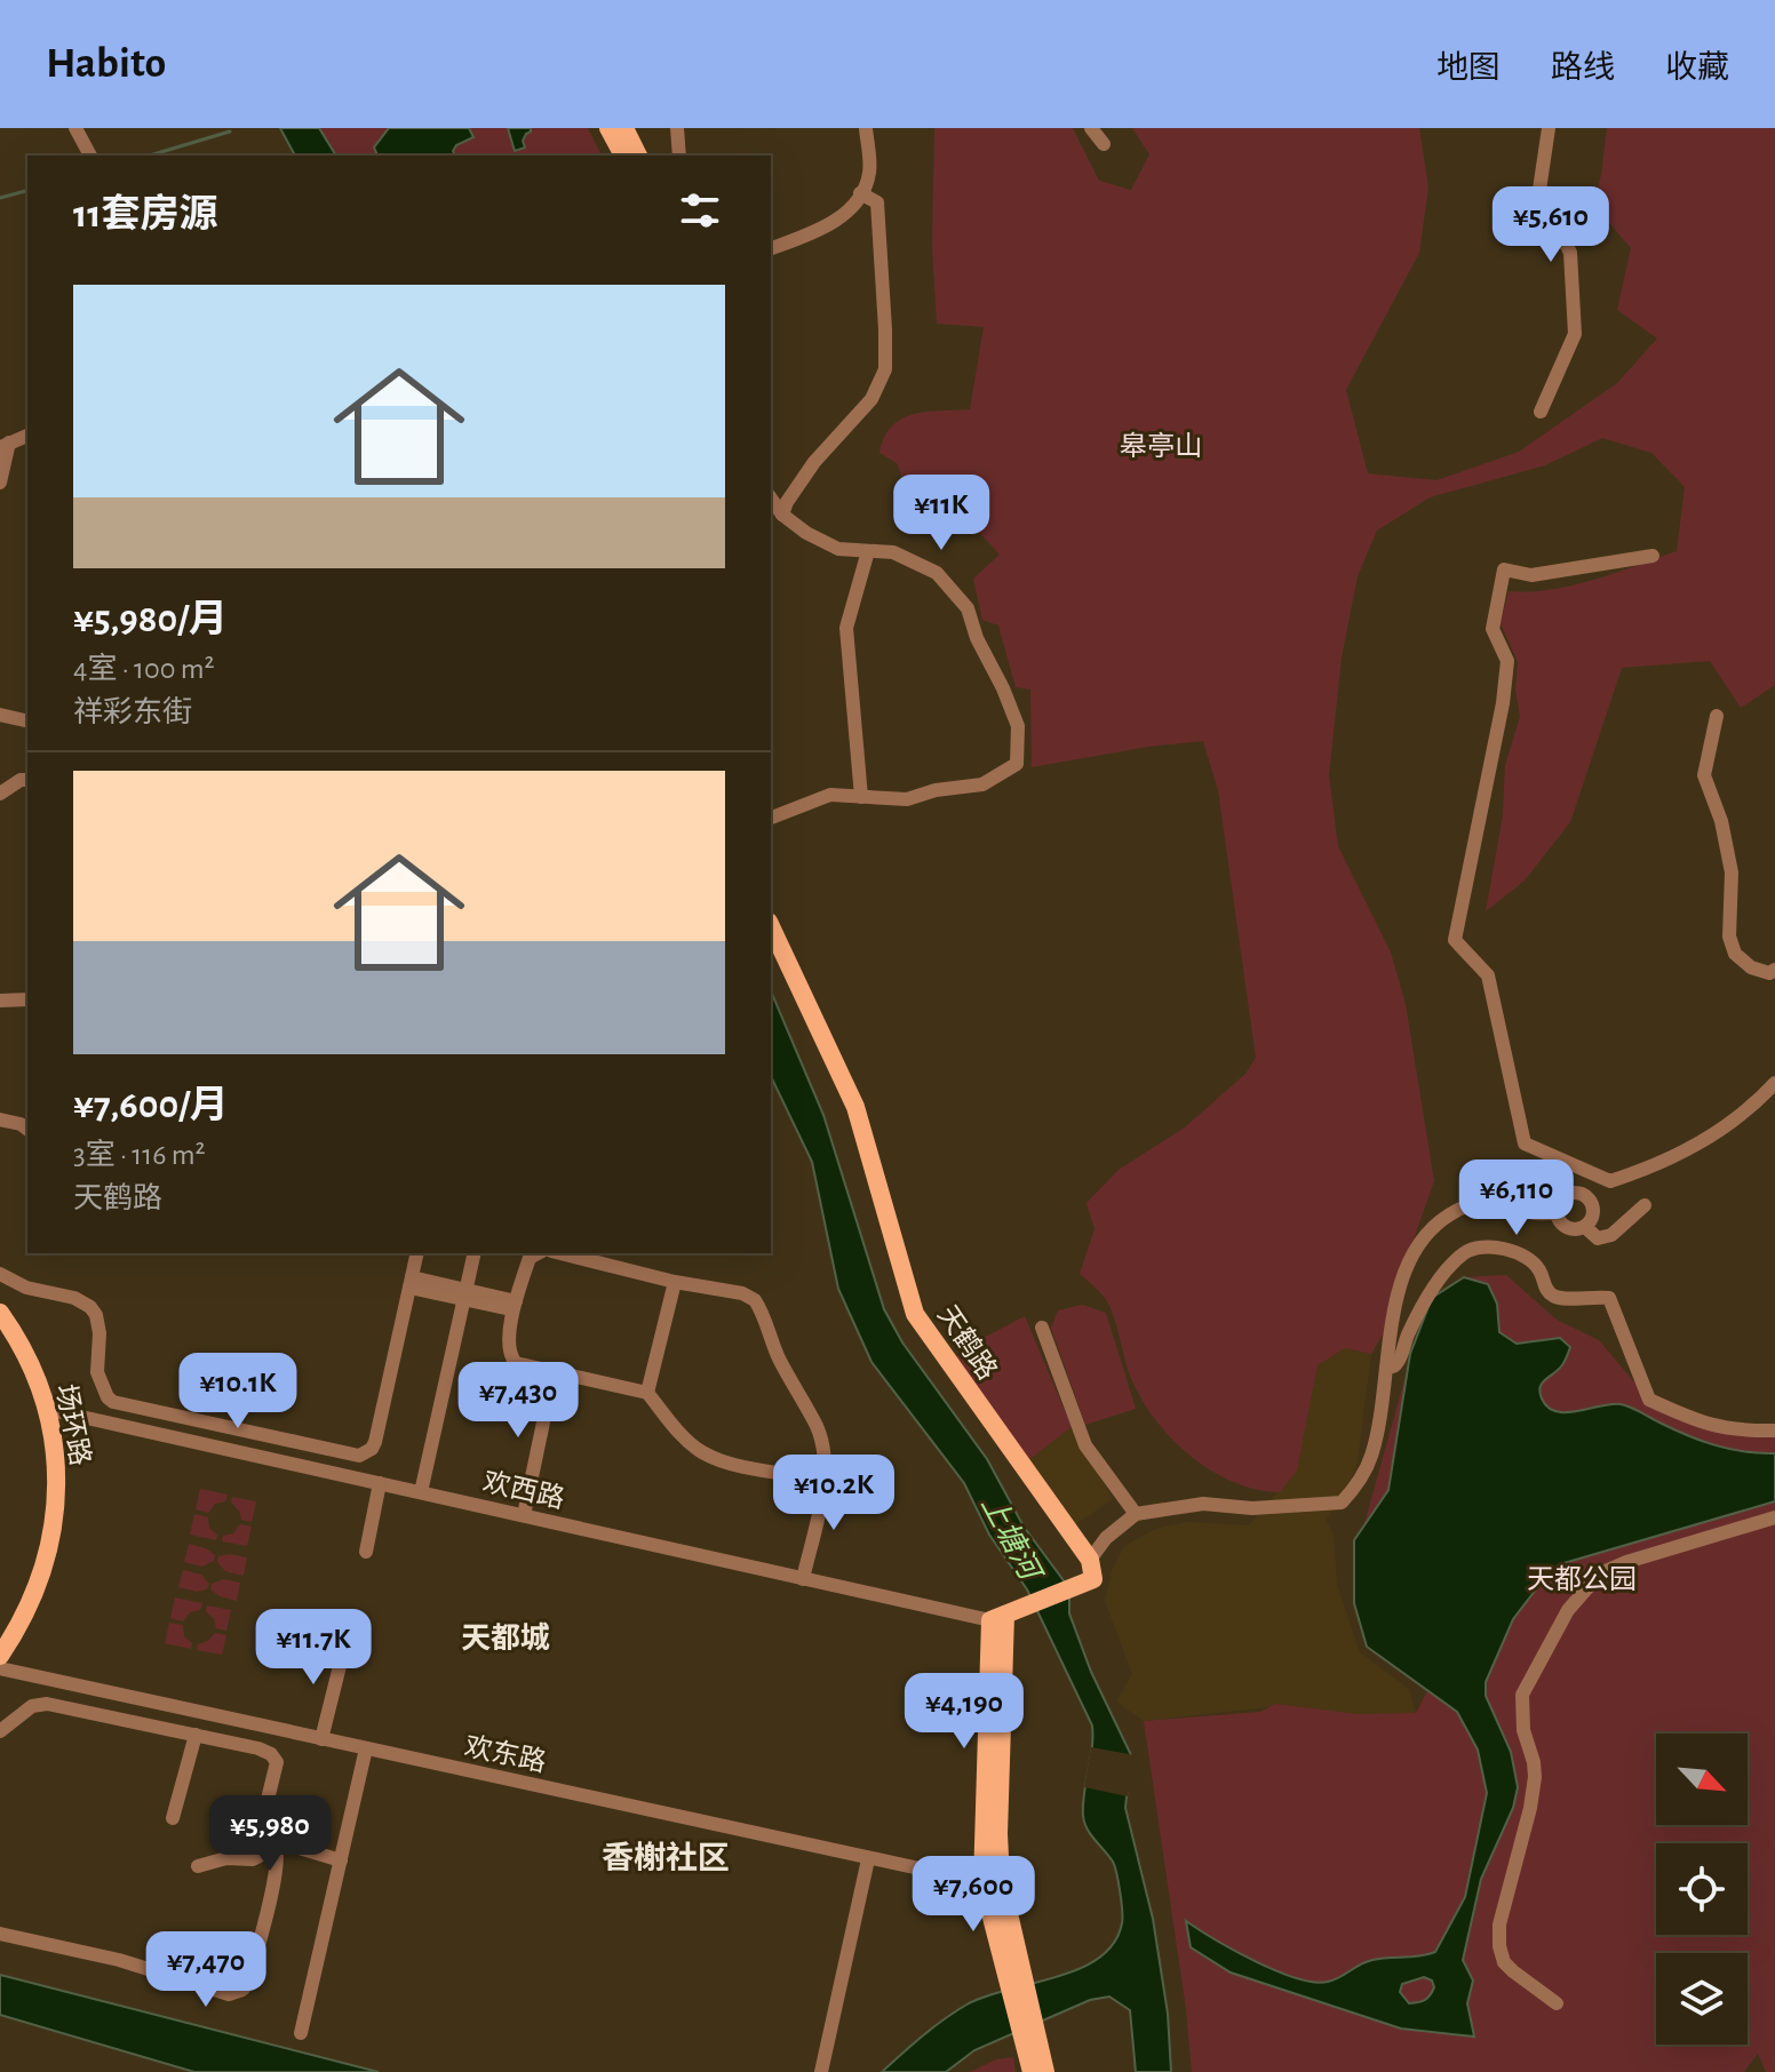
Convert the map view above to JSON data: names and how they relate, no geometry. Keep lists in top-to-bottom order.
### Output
{
  "streets": {
    "main road": ["天鹤路", "场环路"],
    "street": ["欢西路", "欢东路"]
  },
  "crossings": [
    ["场环路", "欢西路"]
  ],
  "districts": ["天都城", "香榭社区"],
  "water": ["上塘河"],
  "parks": ["皋亭山", "天都公园"],
  "north": "bottom right",
  "page": {
    "header": "Habito",
    "nav": ["地图", "路线", "收藏"],
    "heading": "11套房源",
    "price": [
      "¥5,610",
      "¥11K",
      "¥6,110",
      "¥10.1K",
      "¥7,430",
      "¥10.2K",
      "¥11.7K",
      "¥4,190",
      "¥5,980",
      "¥7,600",
      "¥7,470"
    ],
    "list": [
      {
        "name": "¥5,980/月",
        "note": "4室 · 100 m² · 祥彩东街"
      },
      {
        "name": "¥7,600/月",
        "note": "3室 · 116 m² · 天鹤路"
      }
    ]
  }
}
